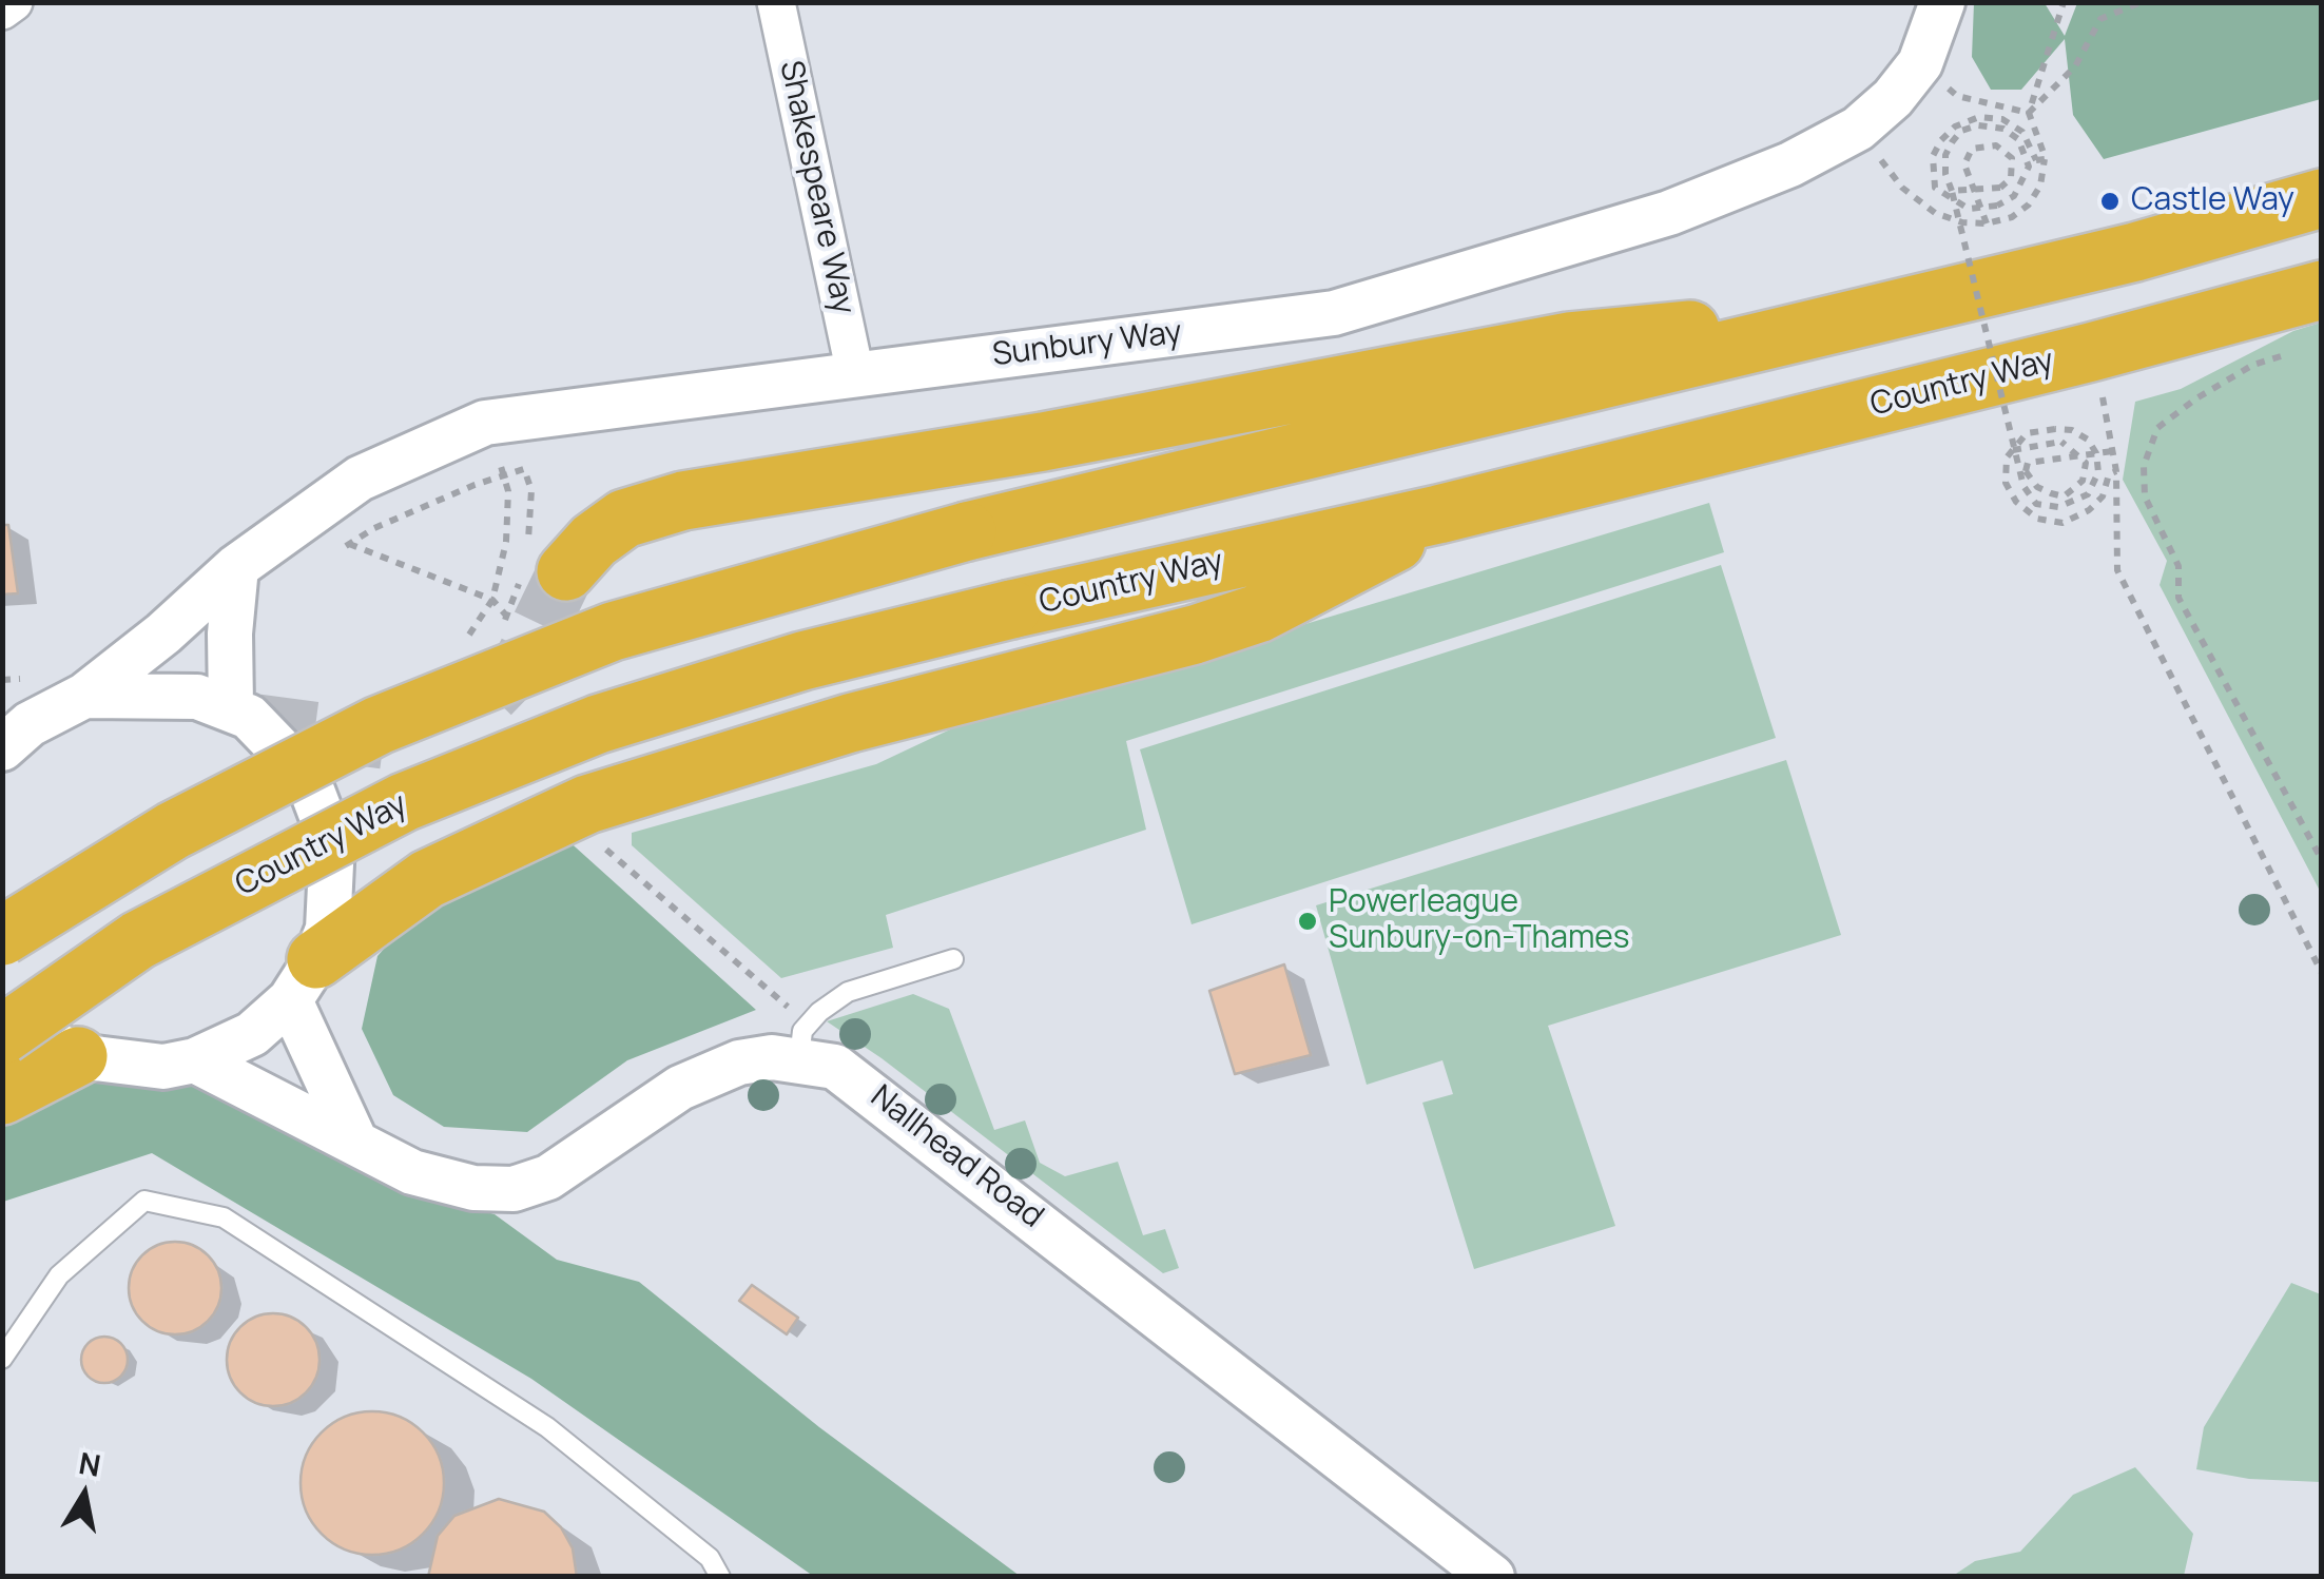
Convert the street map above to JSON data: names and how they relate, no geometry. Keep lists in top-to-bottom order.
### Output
{
  "streets": {
    "highway": ["Country Way"],
    "street": ["Shakespeare Way", "Sunbury Way", "Nallhead Road"]
  },
  "crossings": [
    ["Shakespeare Way", "Sunbury Way"]
  ],
  "places": ["Castle Way", "Powerleague Sunbury-on-Thames"],
  "north": "top"
}
